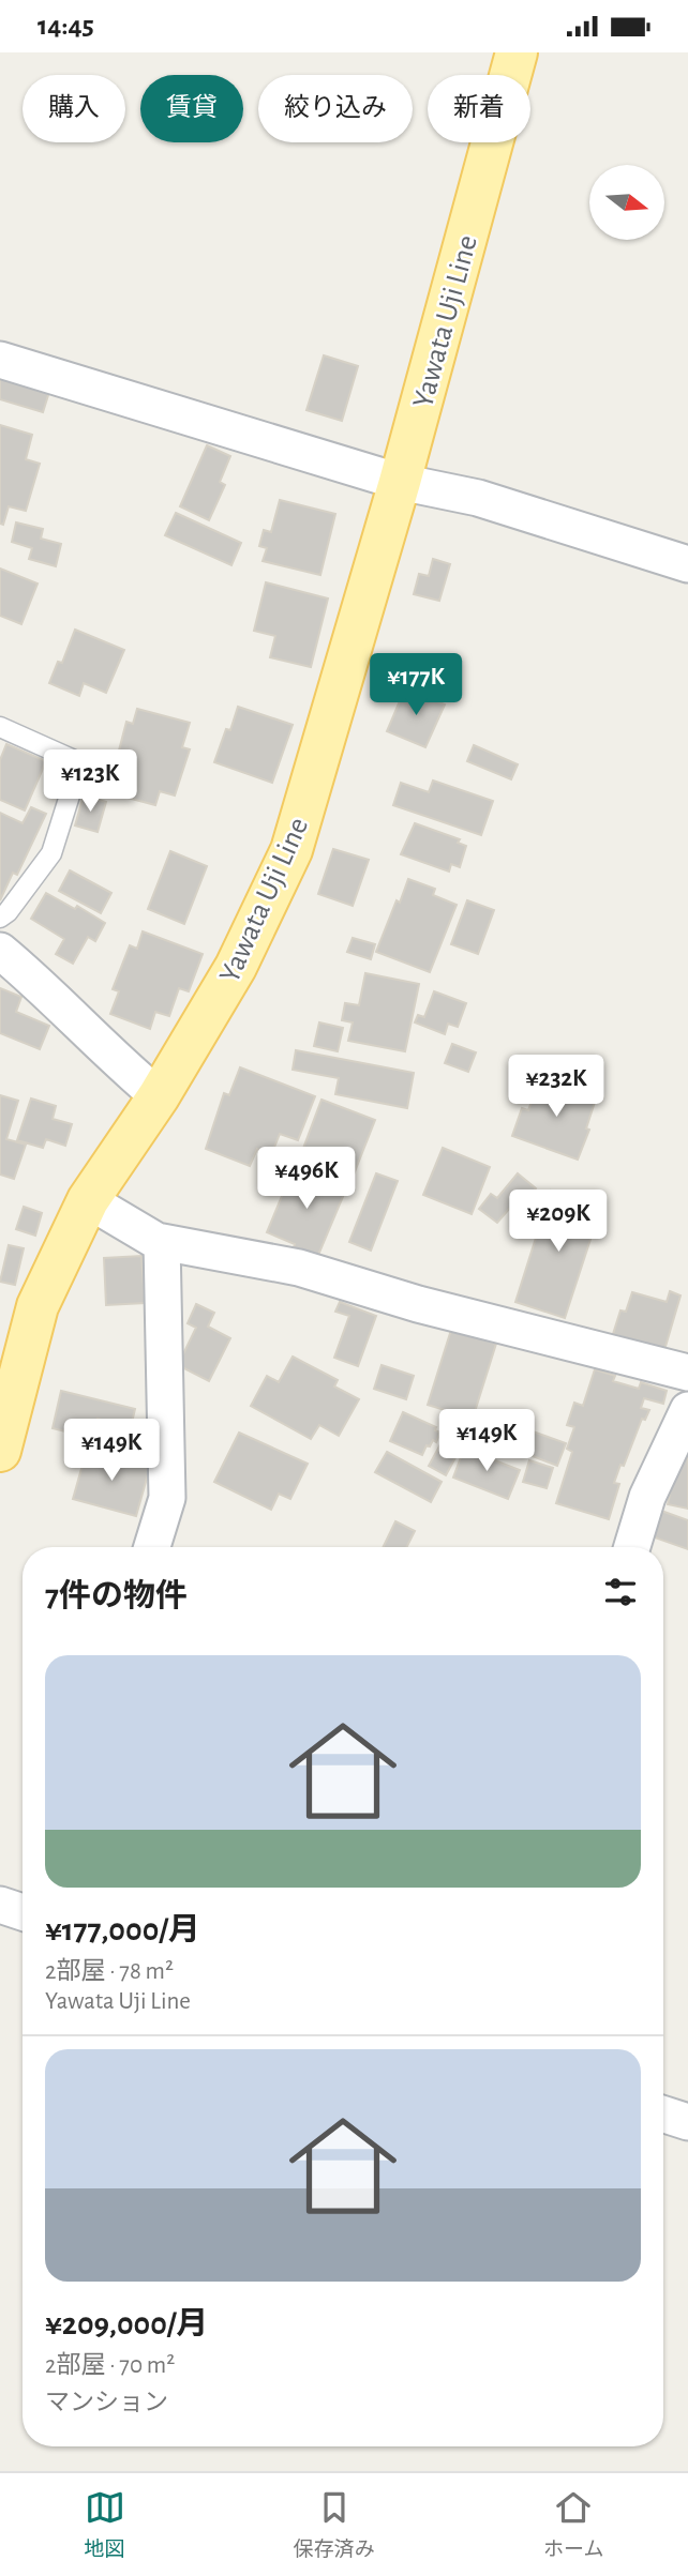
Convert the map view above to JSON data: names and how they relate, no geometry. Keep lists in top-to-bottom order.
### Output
{
  "streets": {
    "main road": ["Yawata Uji Line"]
  },
  "north": "right",
  "page": {
    "status": "14:45",
    "chip": [
      "購入",
      "賃貸",
      "絞り込み",
      "新着"
    ],
    "price": [
      "¥177K",
      "¥123K",
      "¥232K",
      "¥496K",
      "¥209K",
      "¥149K",
      "¥149K"
    ],
    "heading": "7件の物件",
    "list": [
      {
        "name": "¥177,000/月",
        "note": "2部屋 · 78 m² · Yawata Uji Line"
      },
      {
        "name": "¥209,000/月",
        "note": "2部屋 · 70 m² · マンション"
      }
    ],
    "tabs": ["地図", "保存済み", "ホーム"]
  }
}
